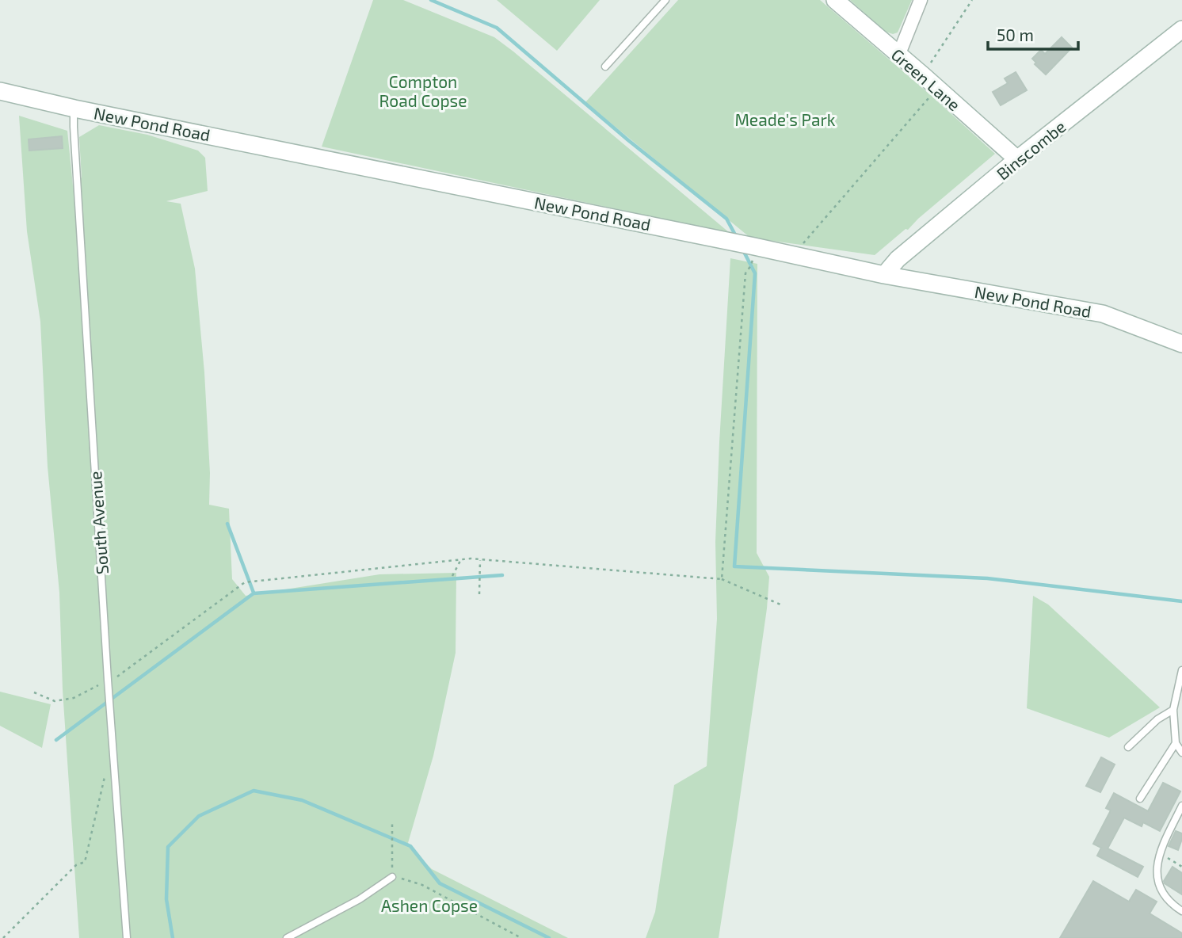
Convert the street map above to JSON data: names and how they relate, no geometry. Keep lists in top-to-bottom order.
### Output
{
  "streets": {
    "main road": ["Green Lane", "New Pond Road", "Binscombe"],
    "lane": ["South Avenue"]
  },
  "crossings": [
    ["Green Lane", "Binscombe"],
    ["New Pond Road", "Binscombe"],
    ["New Pond Road", "South Avenue"]
  ],
  "parks": ["Compton Road Copse", "Meade's Park", "Ashen Copse"],
  "scale_bar": "50 m"
}
